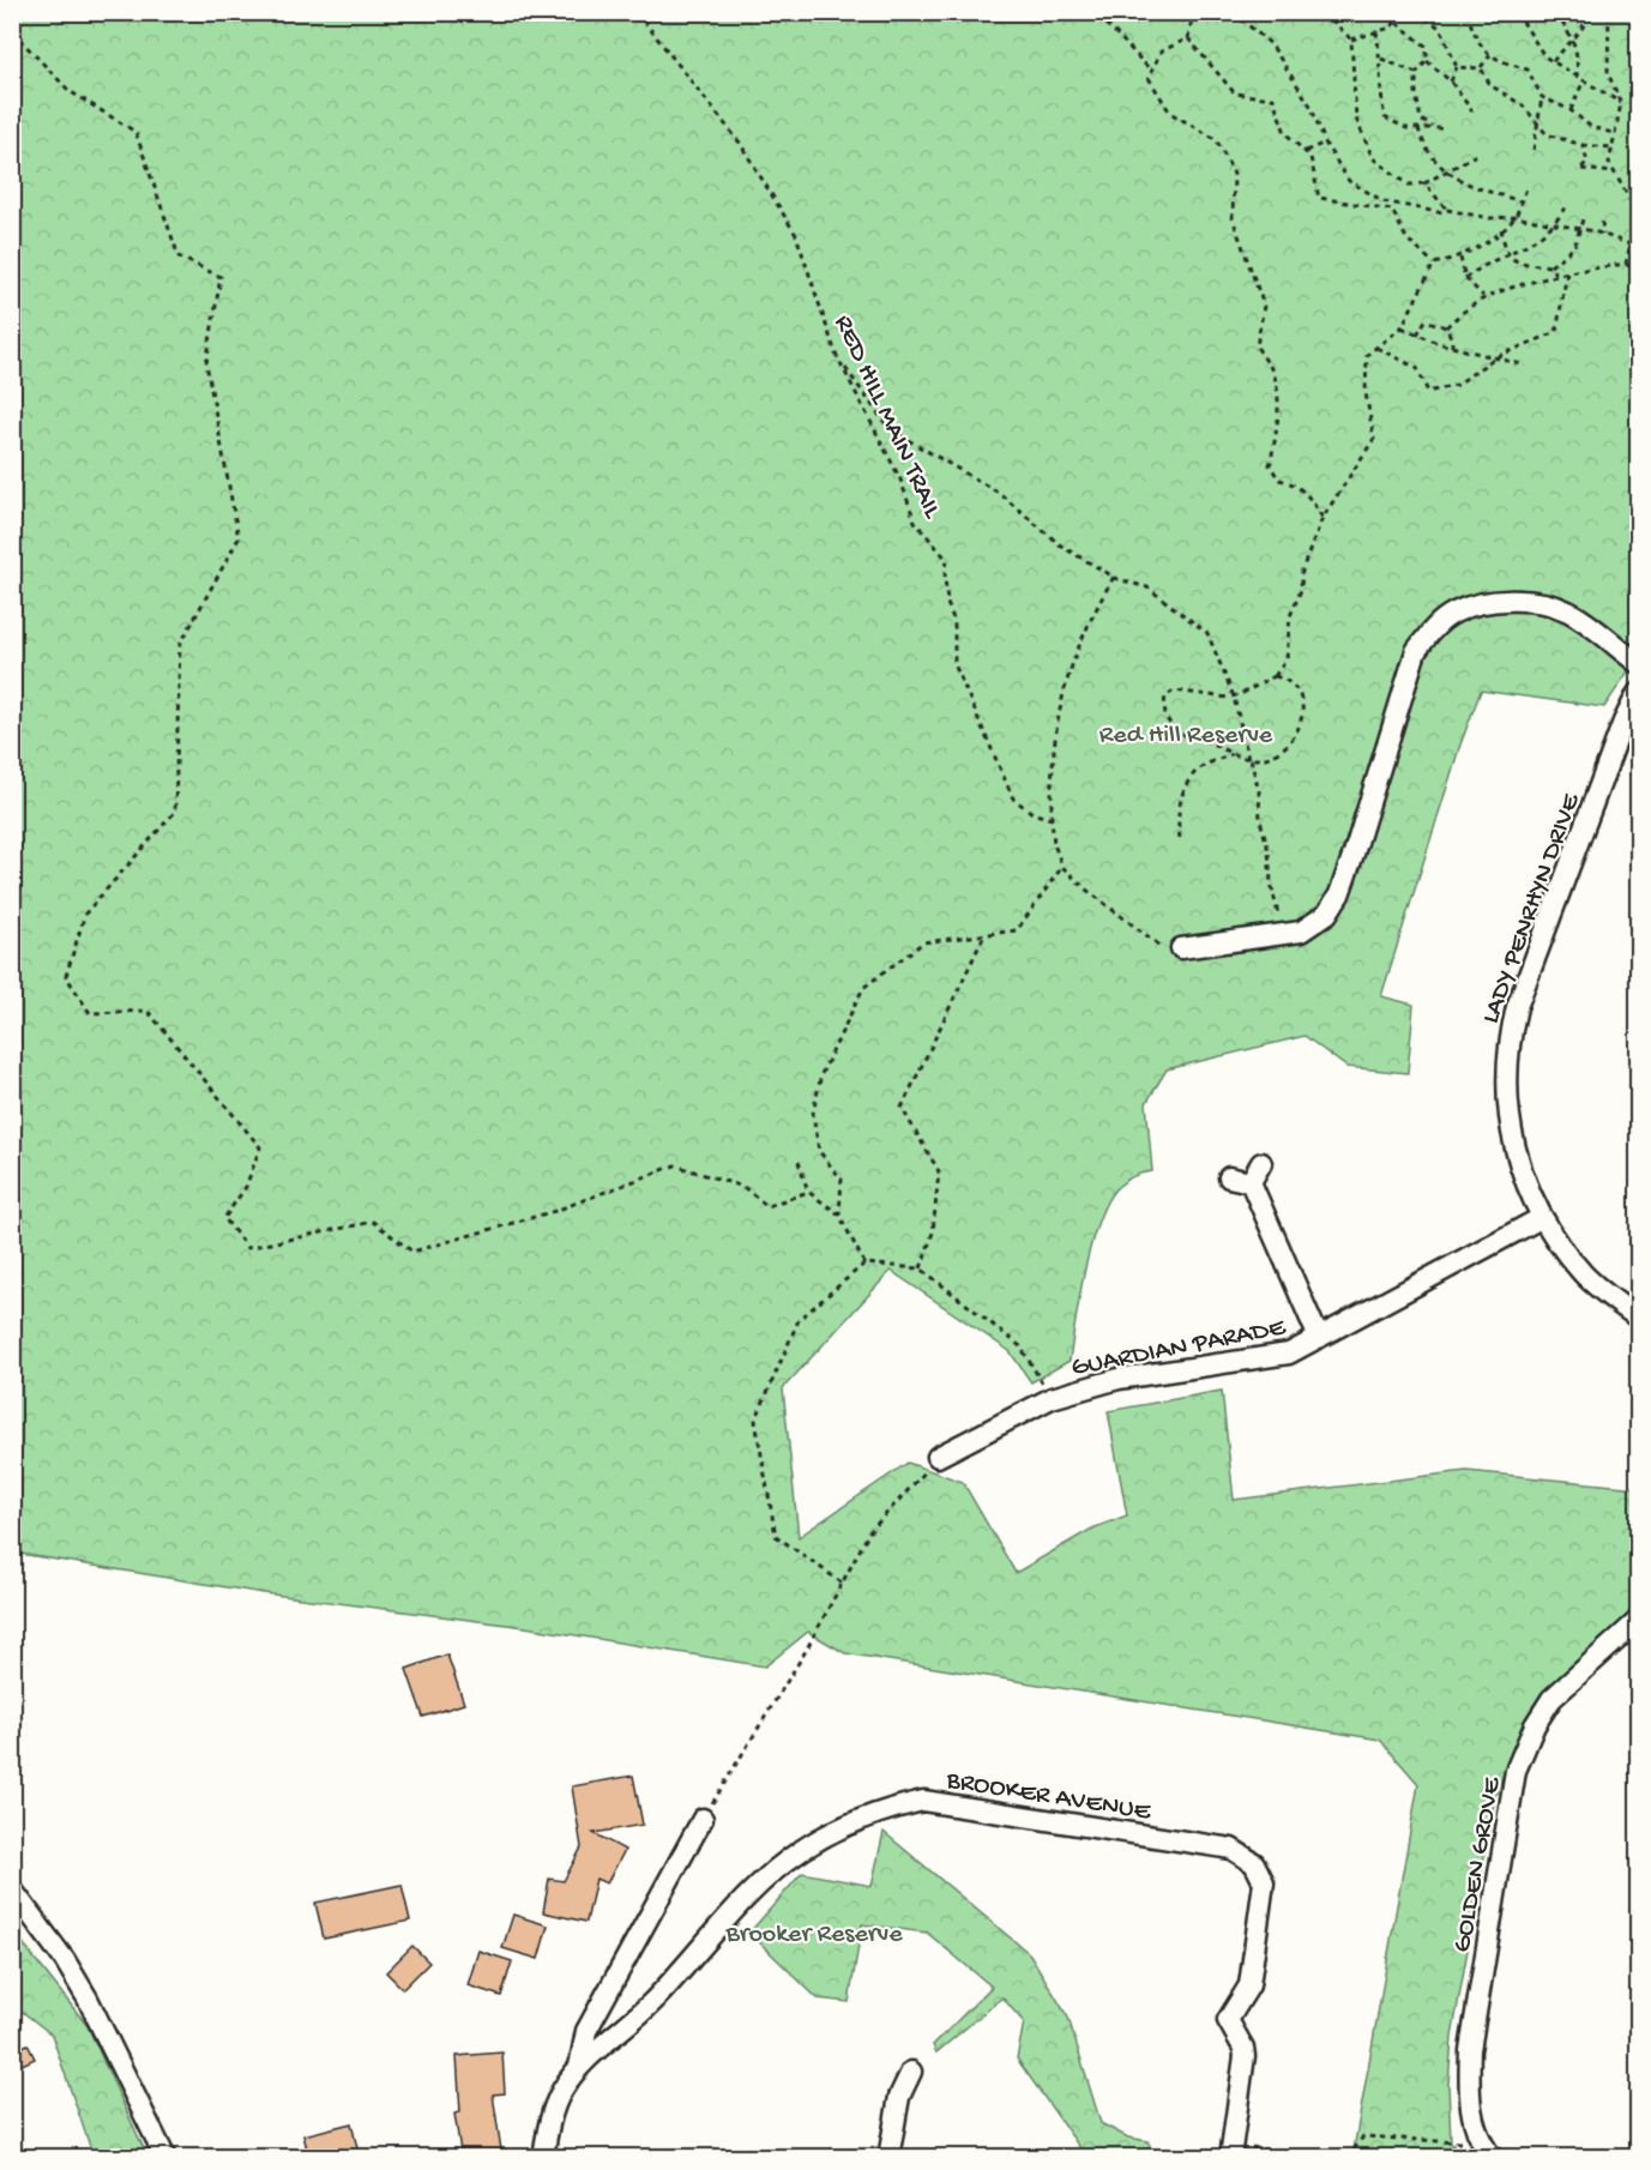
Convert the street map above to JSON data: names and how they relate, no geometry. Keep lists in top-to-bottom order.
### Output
{
  "streets": {
    "street": [
      "LADY PENRHYN DRIVE",
      "GUARDIAN PARADE",
      "BROOKER AVENUE",
      "GOLDEN GROVE"
    ],
    "path": ["RED HILL MAIN TRAIL"]
  },
  "crossings": [
    ["LADY PENRHYN DRIVE", "GUARDIAN PARADE"]
  ],
  "parks": ["Red Hill Reserve", "Brooker Reserve"]
}
